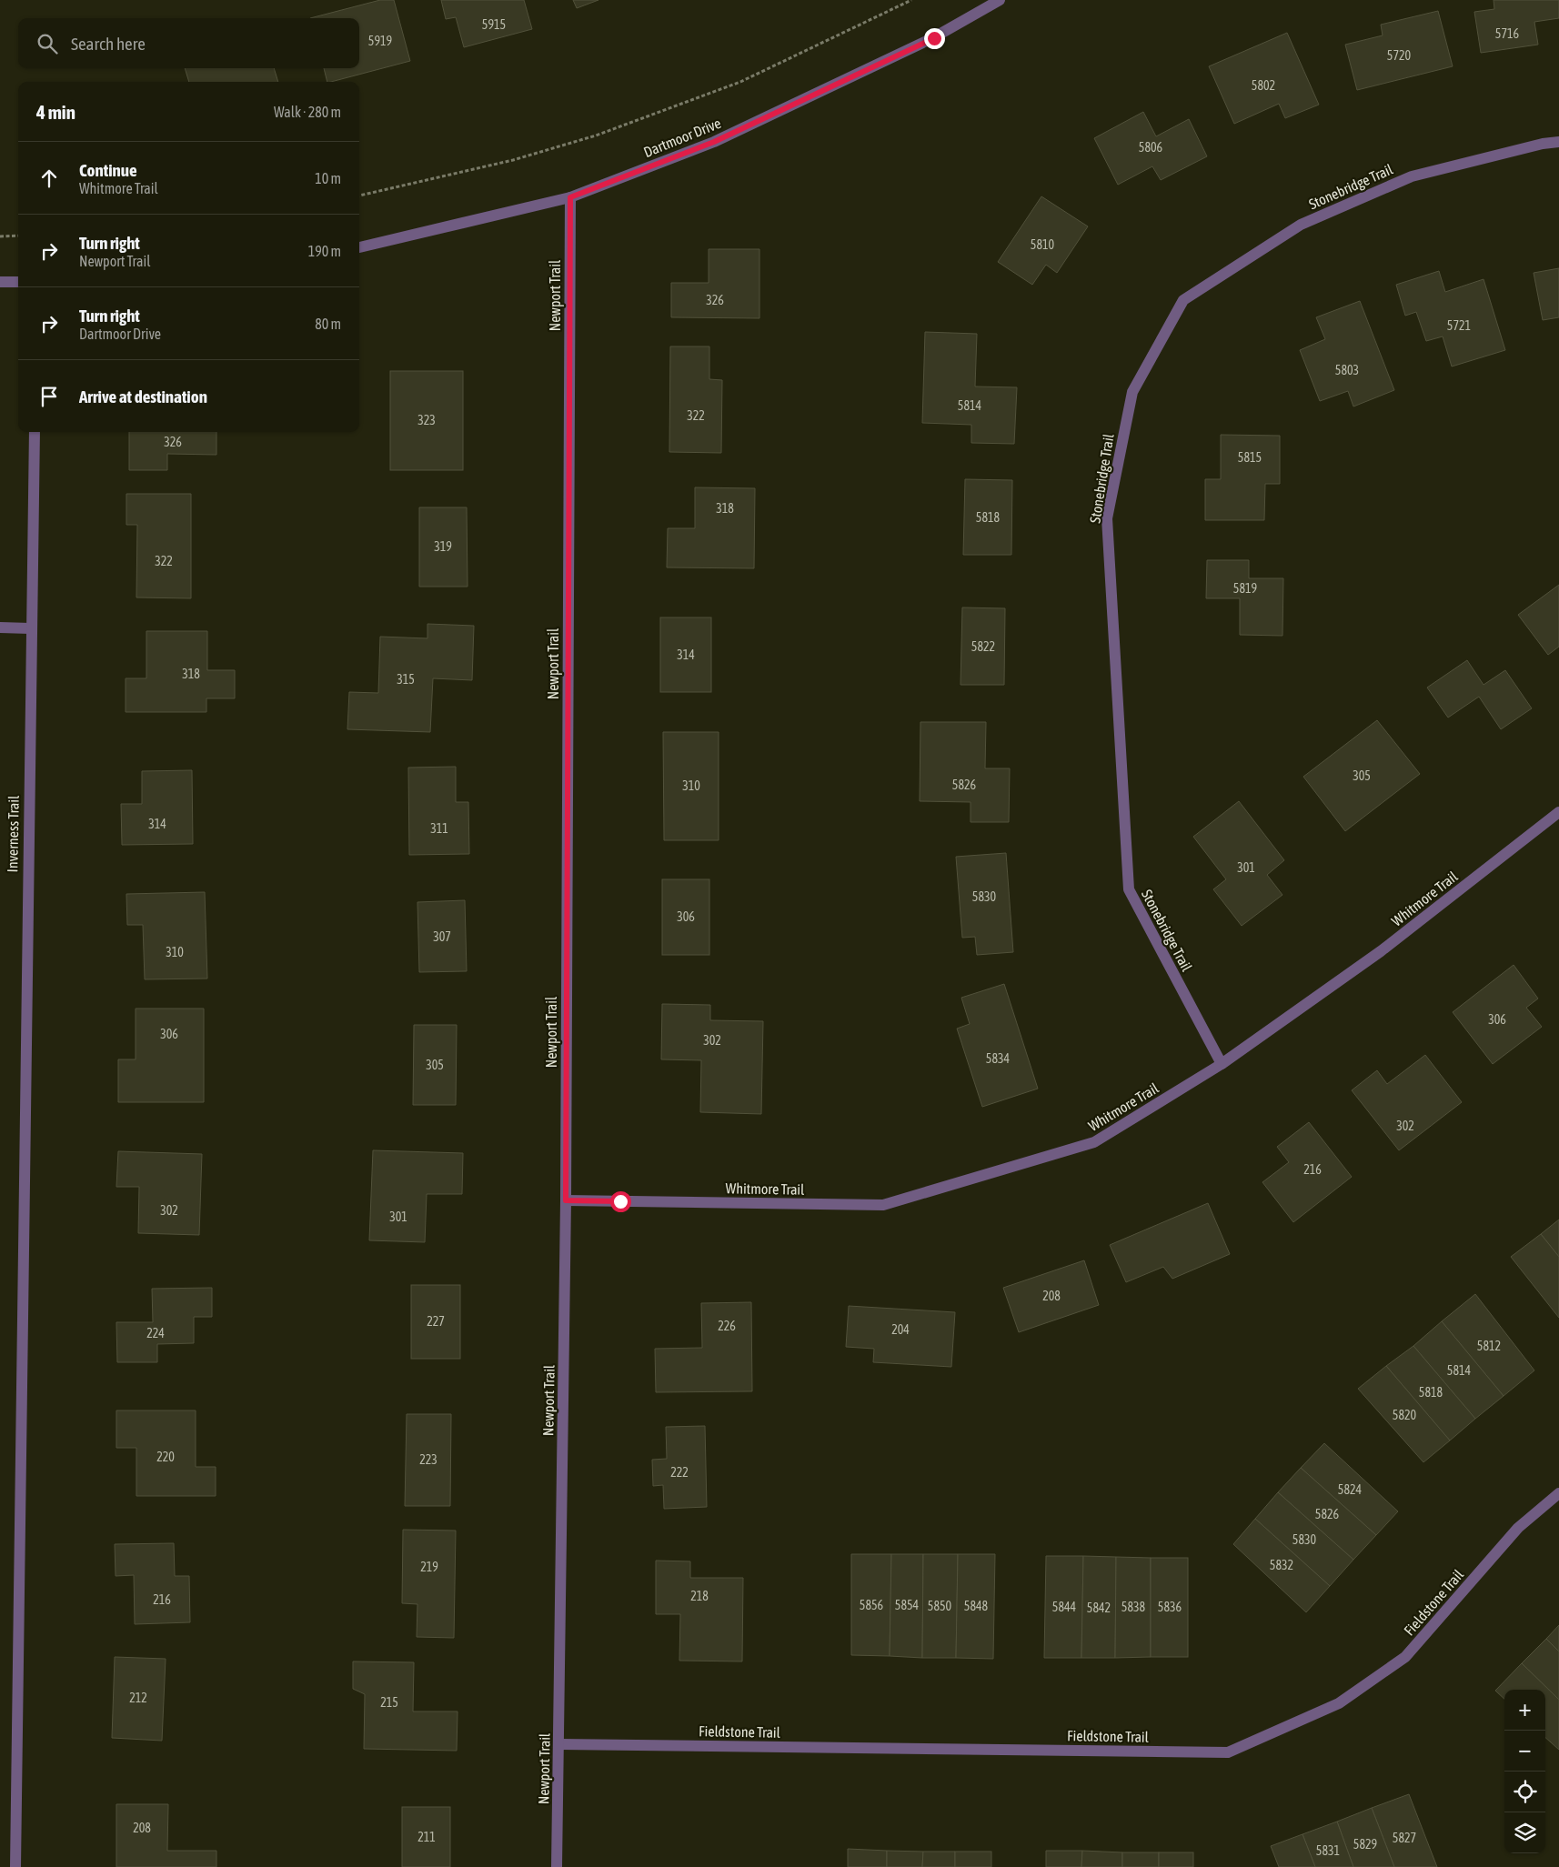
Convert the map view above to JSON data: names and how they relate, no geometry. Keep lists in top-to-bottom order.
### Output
{
  "streets": {
    "street": [
      "Dartmoor Drive",
      "Stonebridge Trail",
      "Newport Trail",
      "Inverness Trail",
      "Whitmore Trail",
      "Fieldstone Trail"
    ]
  },
  "crossings": [
    ["Dartmoor Drive", "Newport Trail"],
    ["Stonebridge Trail", "Whitmore Trail"],
    ["Newport Trail", "Whitmore Trail"],
    ["Newport Trail", "Fieldstone Trail"]
  ],
  "house_numbers": [
    "5915",
    "5716",
    "5919",
    "5720",
    "5802",
    "5806",
    "5810",
    "326",
    "5721",
    "5803",
    "5814",
    "322",
    "323",
    "326",
    "5815",
    "318",
    "5818",
    "319",
    "322",
    "5819",
    "5822",
    "314",
    "318",
    "315",
    "305",
    "5826",
    "310",
    "314",
    "311",
    "301",
    "5830",
    "306",
    "307",
    "310",
    "306",
    "306",
    "302",
    "5834",
    "305",
    "302",
    "216",
    "302",
    "301",
    "208",
    "227",
    "226",
    "204",
    "224",
    "5812",
    "5814",
    "5818",
    "5820",
    "220",
    "223",
    "222",
    "5824",
    "5826",
    "5830",
    "5832",
    "219",
    "218",
    "216",
    "5856",
    "5854",
    "5850",
    "5848",
    "5844",
    "5838",
    "5836",
    "5842",
    "212",
    "215",
    "208",
    "211",
    "5827",
    "5829",
    "5831"
  ],
  "page": {
    "search": "Search here",
    "heading": ["4 min", "Walk · 280 m"],
    "list": [
      ["Continue", "Whitmore Trail", "10 m"],
      ["Turn right", "Newport Trail", "190 m"],
      ["Turn right", "Dartmoor Drive", "80 m"],
      "Arrive at destination"
    ],
    "map_buttons": ["+", "−"]
  }
}
